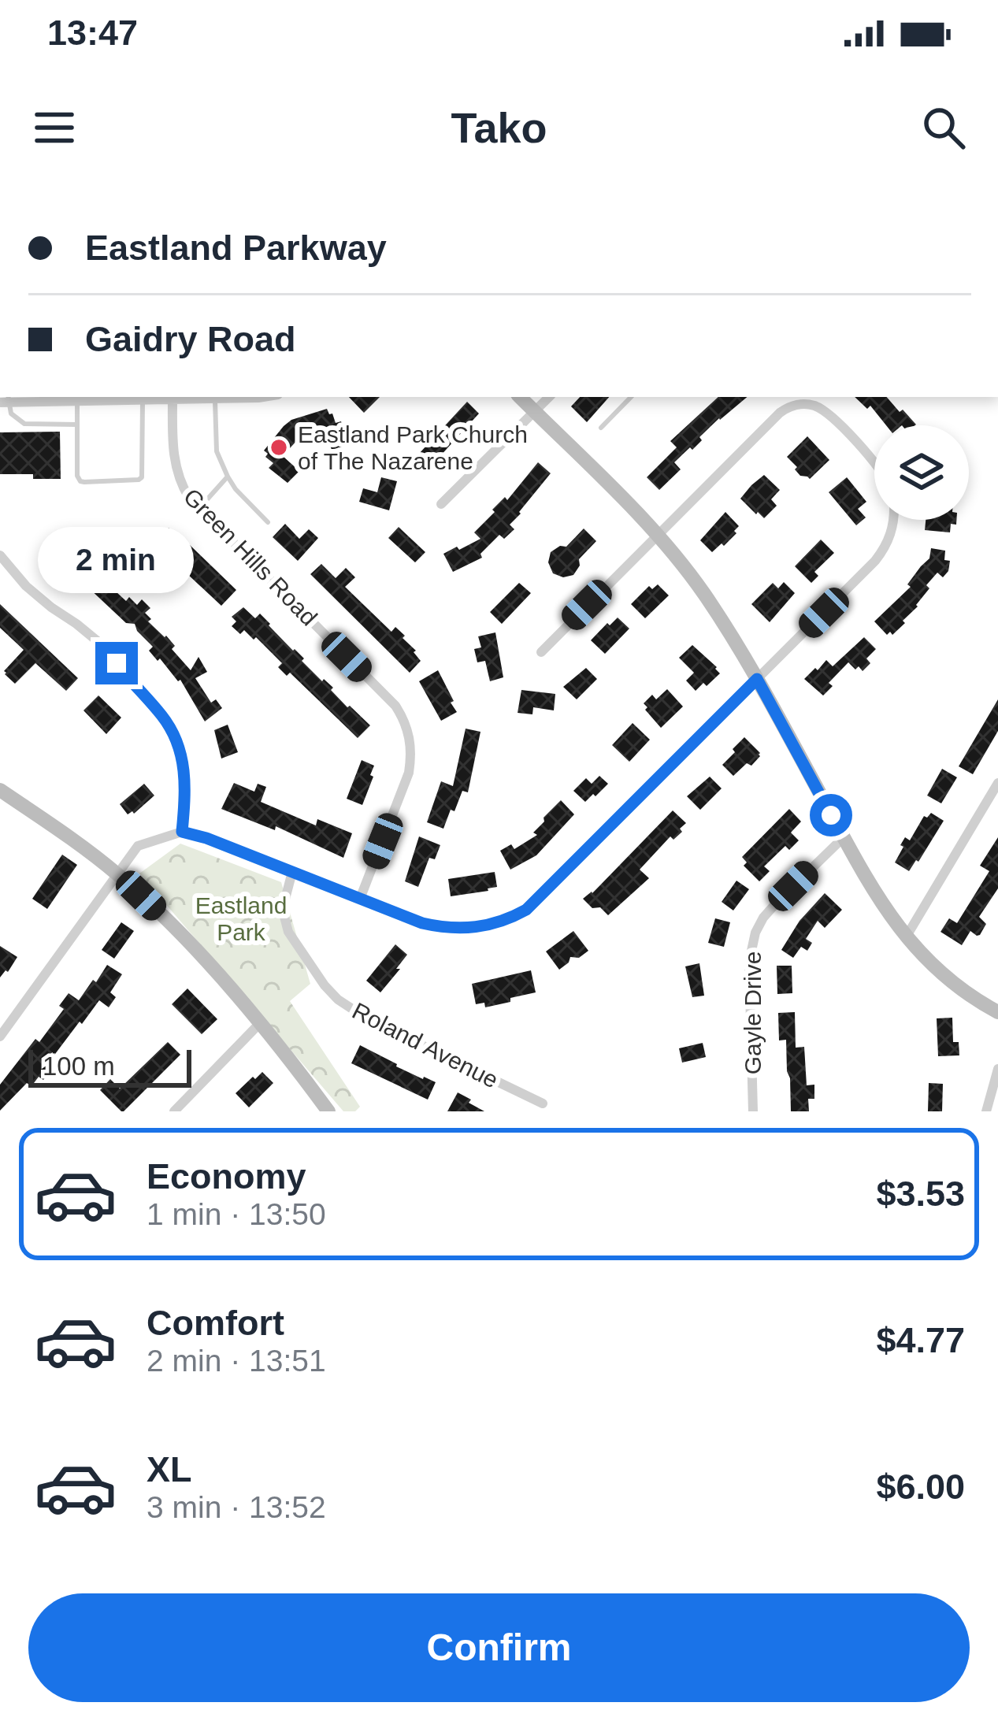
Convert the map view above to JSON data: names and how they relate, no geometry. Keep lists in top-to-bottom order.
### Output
{
  "streets": {
    "street": ["Green Hills Road", "Gayle Drive", "Roland Avenue"]
  },
  "parks": ["Eastland Park"],
  "places": ["Eastland Park Church of The Nazarene"],
  "scale_bar": "100 m",
  "page": {
    "status": "13:47",
    "header": "Tako",
    "banner": ["Eastland Parkway", "Gaidry Road"],
    "bubble": "2 min",
    "scale": "100 m",
    "list": [
      {
        "name": "Economy",
        "note": "1 min · 13:50",
        "value": "$3.53"
      },
      {
        "name": "Comfort",
        "note": "2 min · 13:51",
        "value": "$4.77"
      },
      {
        "name": "XL",
        "note": "3 min · 13:52",
        "value": "$6.00"
      }
    ],
    "buttons": "Confirm"
  }
}
